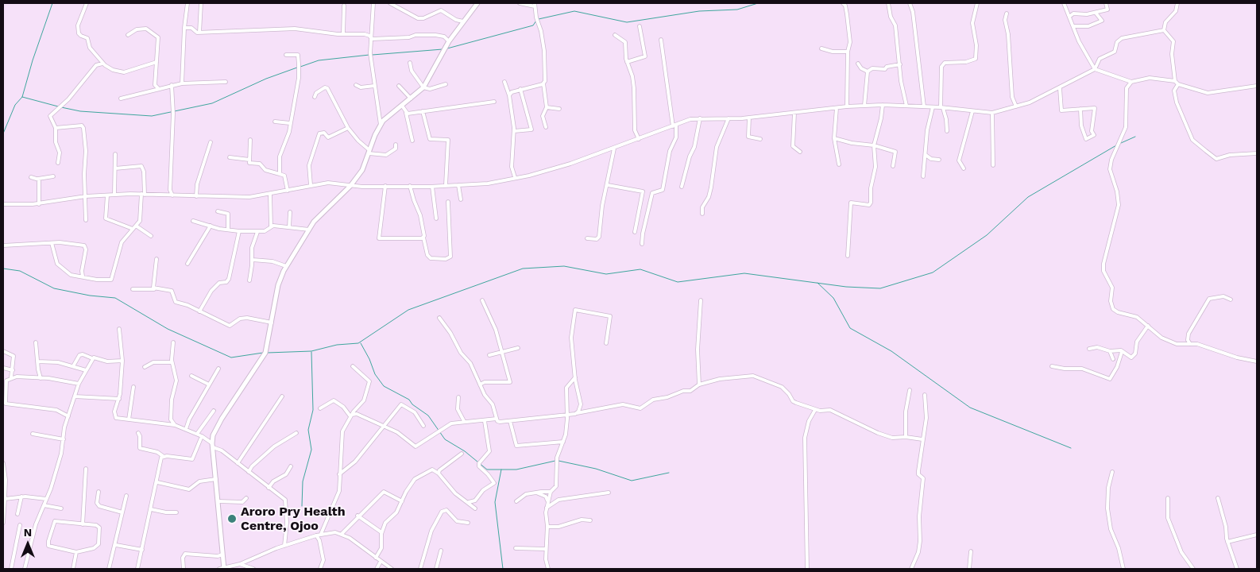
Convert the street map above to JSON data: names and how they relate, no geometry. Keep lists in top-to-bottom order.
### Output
{
  "places": ["Aroro Pry Health Centre, Ojoo"],
  "north": "top"
}
